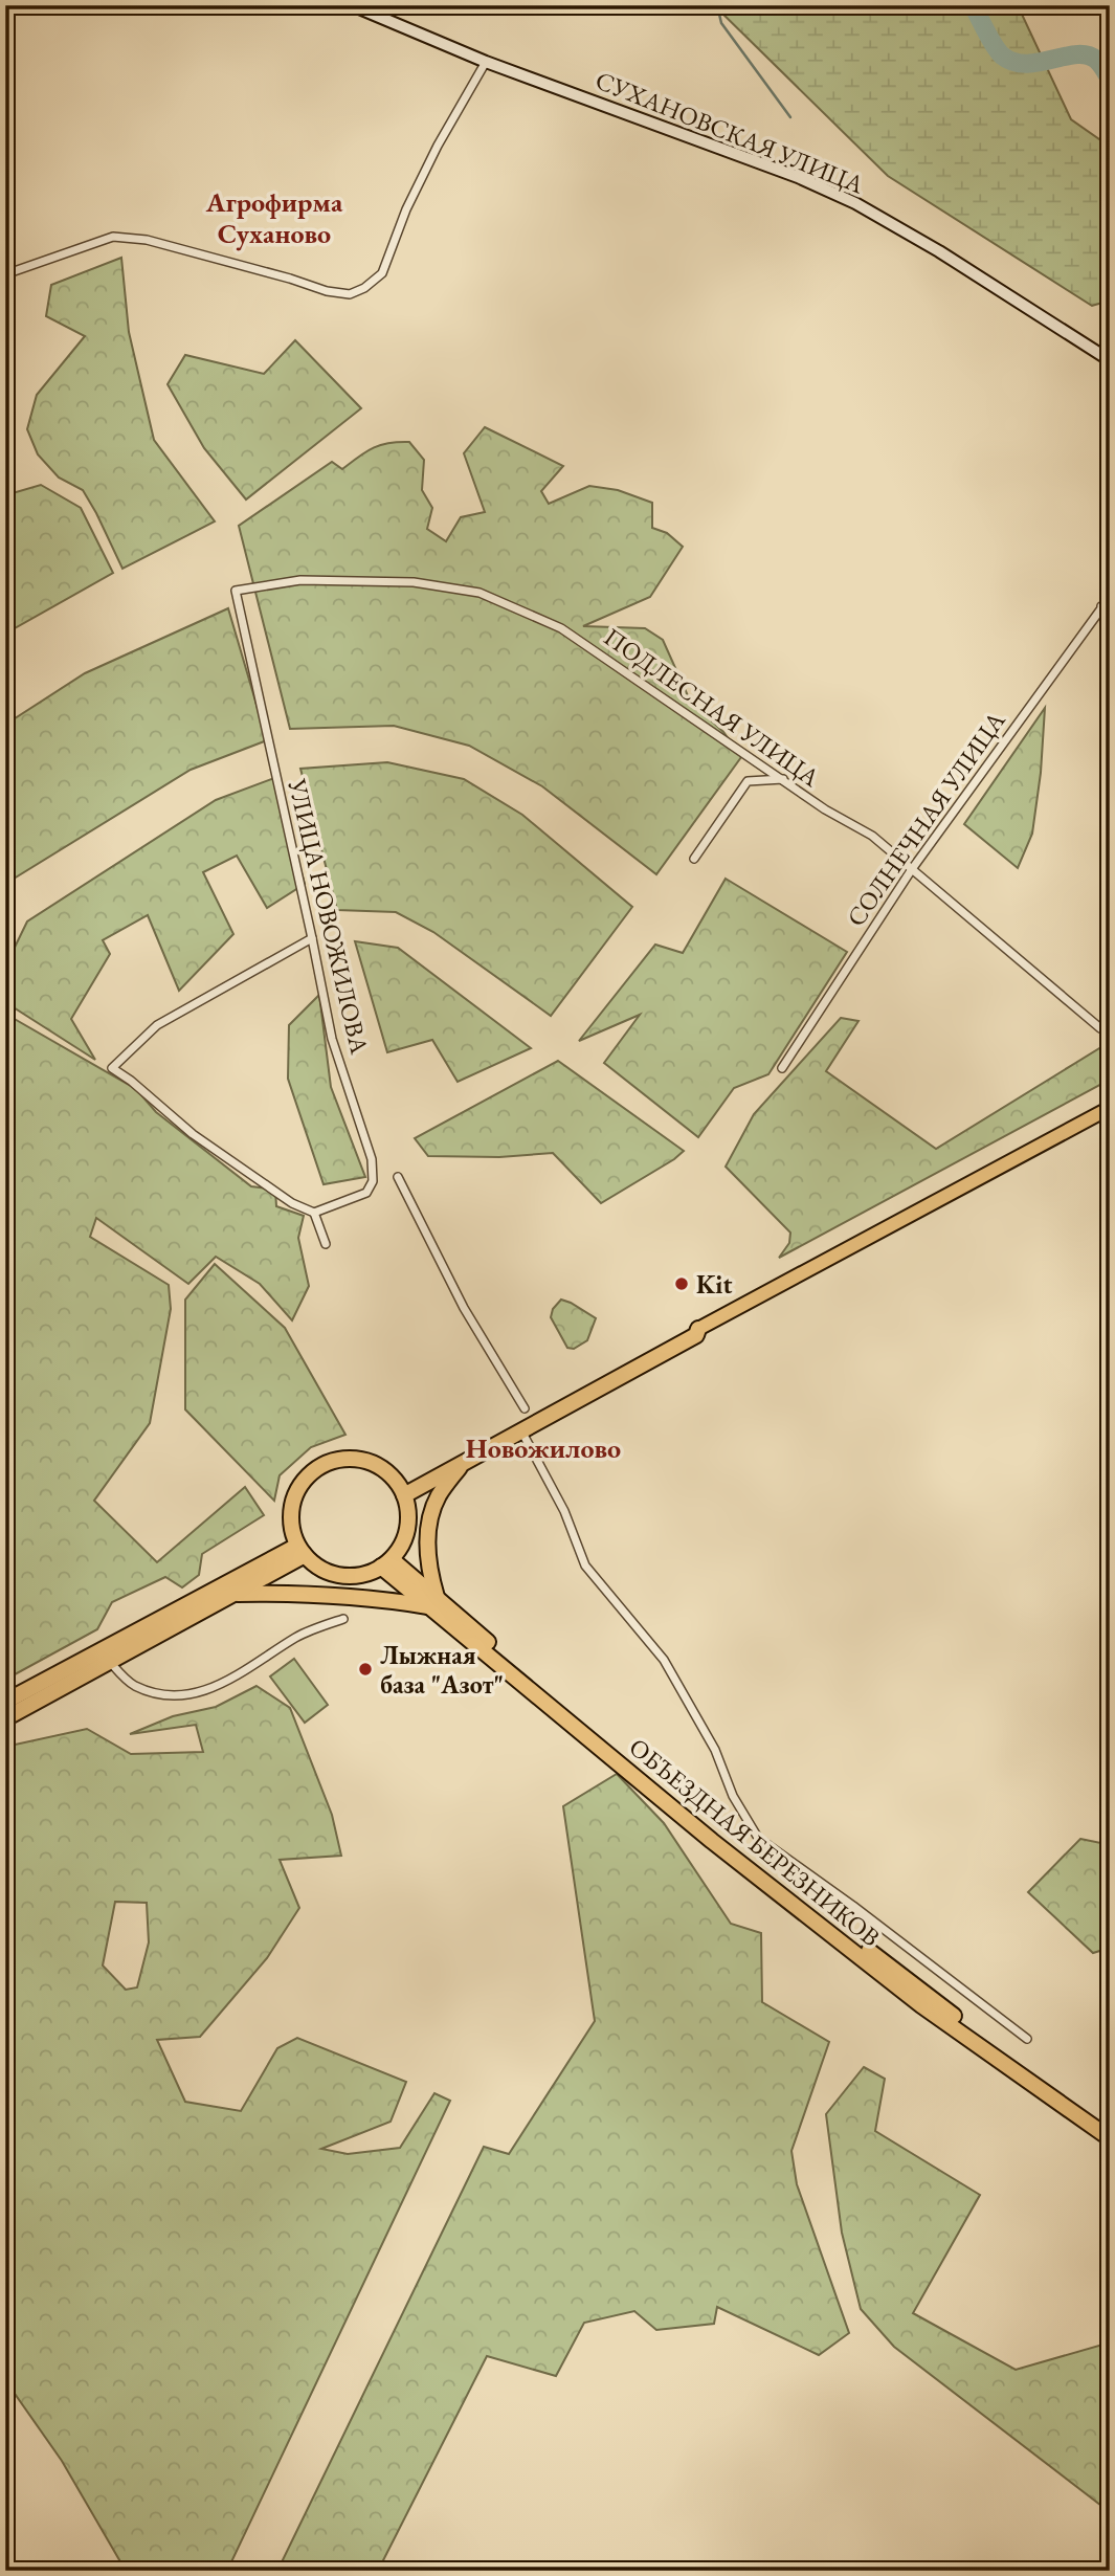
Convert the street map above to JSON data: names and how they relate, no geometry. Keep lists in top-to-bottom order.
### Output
{
  "streets": {
    "highway": ["ОБЪЕЗДНАЯ БЕРЕЗНИКОВ"],
    "street": [
      "СУХАНОВСКАЯ УЛИЦА",
      "ПОДЛЕСНАЯ УЛИЦА",
      "СОЛНЕЧНАЯ УЛИЦА",
      "УЛИЦА НОВОЖИЛОВА"
    ]
  },
  "crossings": [
    ["ПОДЛЕСНАЯ УЛИЦА", "СОЛНЕЧНАЯ УЛИЦА"],
    ["ПОДЛЕСНАЯ УЛИЦА", "УЛИЦА НОВОЖИЛОВА"]
  ],
  "districts": ["Агрофирма Суханово", "Новожилово"],
  "places": ["Kit", "Лыжная база \"Азот\""]
}
